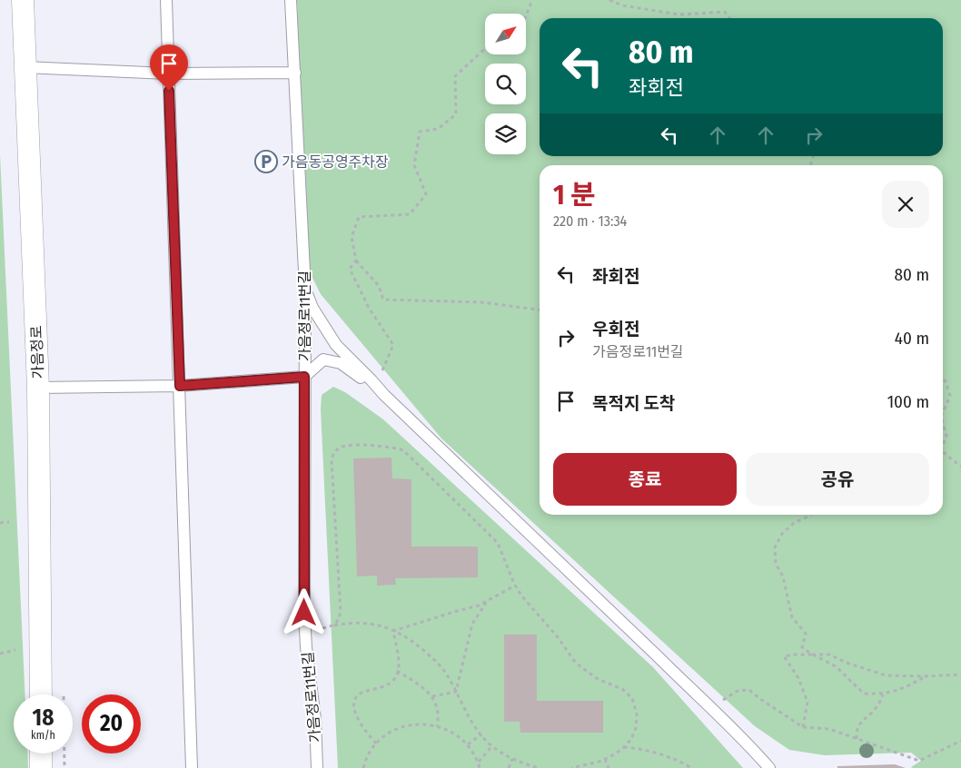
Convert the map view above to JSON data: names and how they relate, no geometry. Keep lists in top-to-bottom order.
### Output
{
  "streets": {
    "street": ["가음정로"],
    "lane": ["가음정로11번길"]
  },
  "places": {
    "parking": ["가음동공영주차장"]
  },
  "north": "top right",
  "page": {
    "turn": ["80 m", "좌회전"],
    "heading": ["1 분", "220 m · 13:34"],
    "list": [
      {
        "name": "좌회전",
        "value": "80 m"
      },
      {
        "name": "우회전",
        "note": "가음정로11번길",
        "value": "40 m"
      },
      {
        "name": "목적지 도착",
        "value": "100 m"
      }
    ],
    "buttons": ["종료", "공유"],
    "speed": "18 km/h",
    "limit": "20"
  }
}
